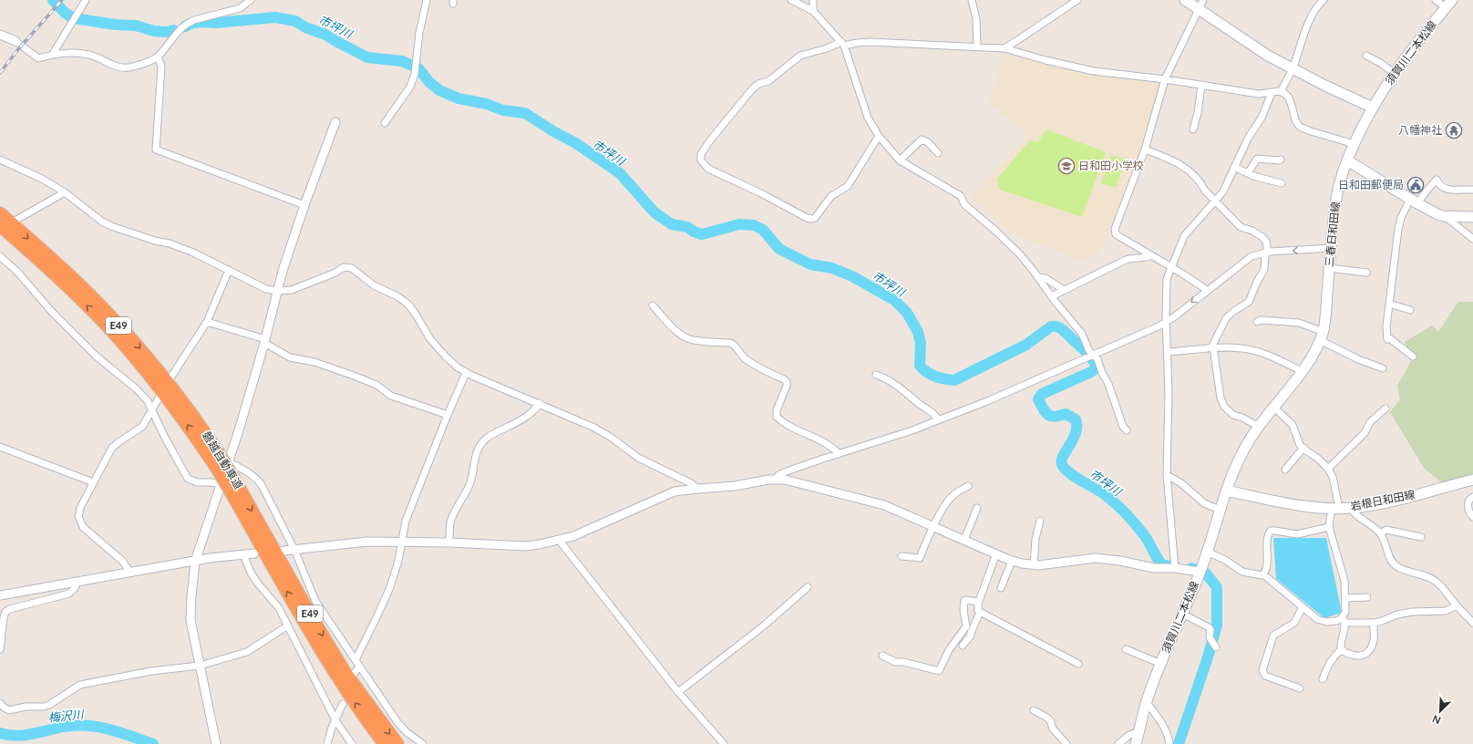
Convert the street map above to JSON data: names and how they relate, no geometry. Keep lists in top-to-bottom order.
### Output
{
  "streets": {
    "highway": ["E49", "磐越自動車道"],
    "main road": ["須賀川二本松線", "三春日和田線", "岩根日和田線"]
  },
  "crossings": [
    ["須賀川二本松線", "三春日和田線"],
    ["須賀川二本松線", "岩根日和田線"],
    ["三春日和田線", "岩根日和田線"]
  ],
  "water": ["市坪川", "梅沢川"],
  "places": {
    "temple": ["八幡神社"],
    "school or university": ["日和田小学校"],
    "public building": ["日和田郵便局"]
  },
  "north": "bottom left"
}
